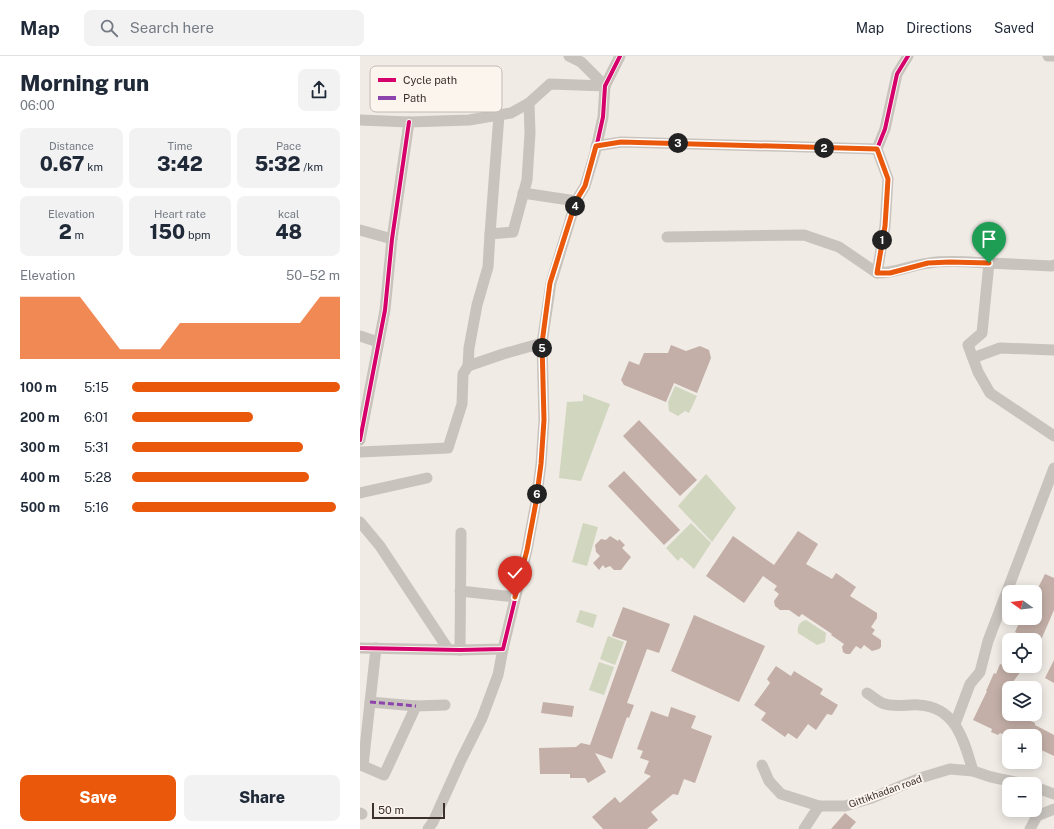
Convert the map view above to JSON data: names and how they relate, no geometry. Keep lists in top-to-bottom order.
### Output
{
  "streets": {
    "street": ["Gittikhadan road"]
  },
  "legend": ["Cycle path", "Path"],
  "scale_bar": "50 m",
  "north": "left",
  "page": {
    "header": "Map",
    "search": "Search here",
    "nav": ["Map", "Directions", "Saved"],
    "heading": ["Morning run", "06:00"],
    "stats": [
      ["Distance", "0.67 km"],
      ["Time", "3:42"],
      ["Pace", "5:32 /km"],
      ["Elevation", "2 m"],
      ["Heart rate", "150 bpm"],
      ["kcal", "48"]
    ],
    "pins": [
      "3",
      "2",
      "4",
      "1",
      "5",
      "6"
    ],
    "chart": ["Elevation", "50–52 m"],
    "list": [
      {
        "name": "100 m",
        "note": "5:15"
      },
      {
        "name": "200 m",
        "note": "6:01"
      },
      {
        "name": "300 m",
        "note": "5:31"
      },
      {
        "name": "400 m",
        "note": "5:28"
      },
      {
        "name": "500 m",
        "note": "5:16"
      }
    ],
    "map_buttons": ["+", "−"],
    "buttons": ["Save", "Share"],
    "scale": "50 m"
  }
}
